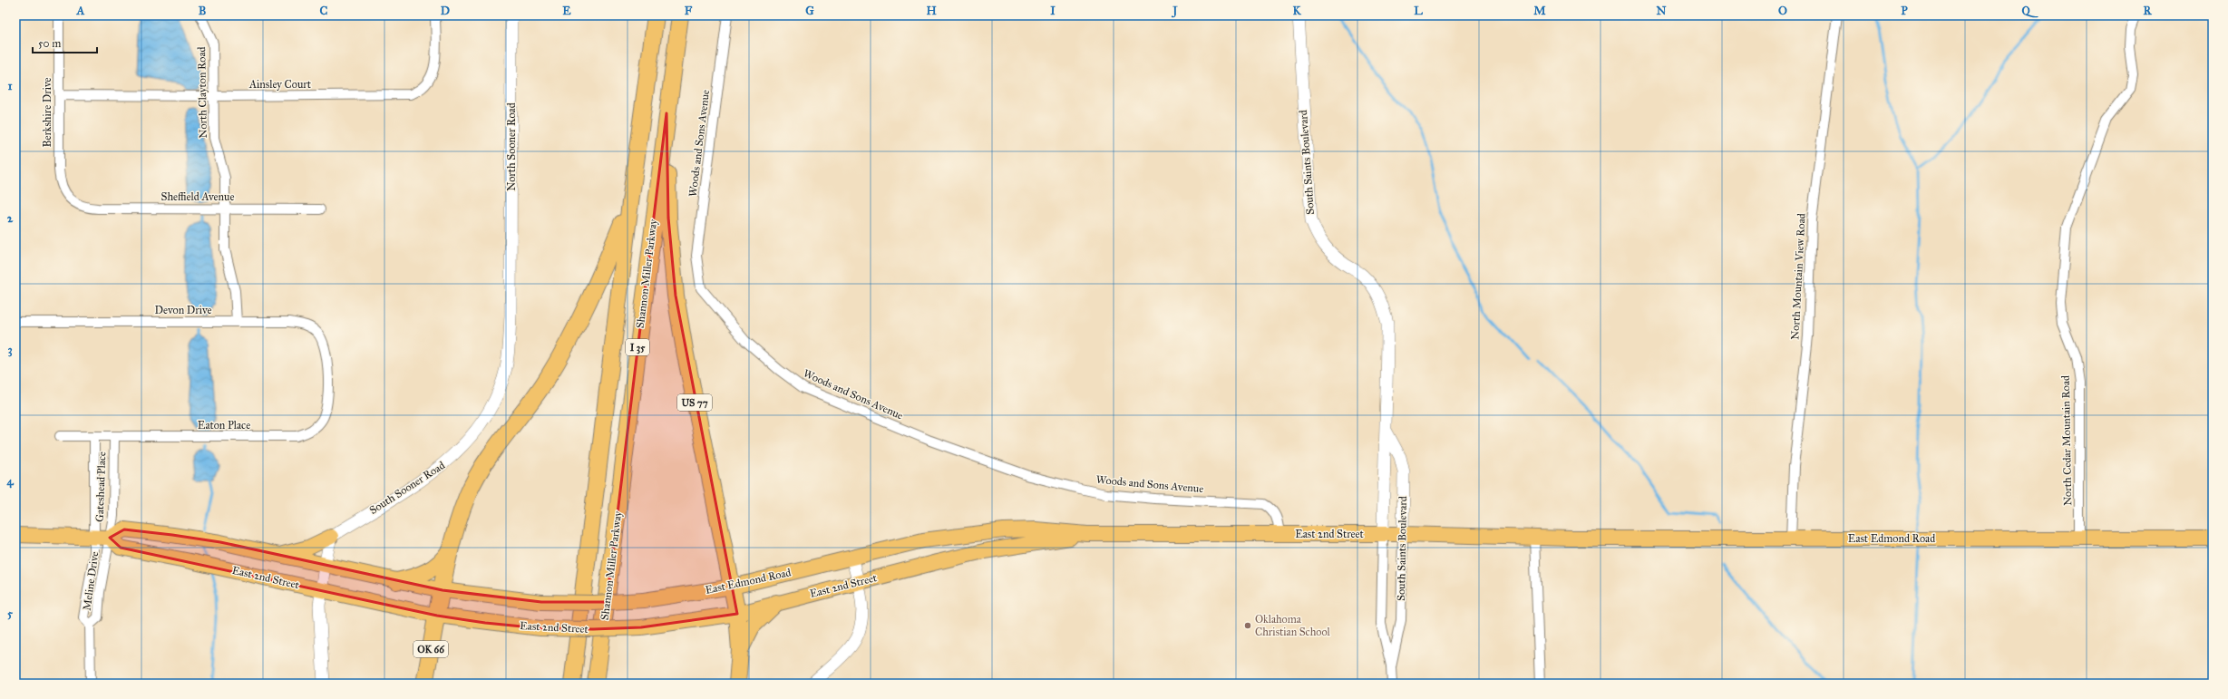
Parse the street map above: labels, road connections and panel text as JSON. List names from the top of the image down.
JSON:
{
  "streets": {
    "highway": [
      "Shannon Miller Parkway",
      "I 35",
      "US 77",
      "OK 66"
    ],
    "main road": ["East 2nd Street", "East Edmond Road"],
    "street": [
      "Ainsley Court",
      "North Clayton Road",
      "Berkshire Drive",
      "Woods and Sons Avenue",
      "North Sooner Road",
      "South Saints Boulevard",
      "Sheffield Avenue",
      "North Mountain View Road",
      "Devon Drive",
      "Eaton Place",
      "North Cedar Mountain Road",
      "Gateshead Place",
      "South Sooner Road",
      "Meline Drive"
    ]
  },
  "crossings": [
    ["Ainsley Court", "North Clayton Road"],
    ["Ainsley Court", "Berkshire Drive"],
    ["North Clayton Road", "Sheffield Avenue"],
    ["North Clayton Road", "Devon Drive"],
    ["Berkshire Drive", "Sheffield Avenue"],
    ["Woods and Sons Avenue", "East 2nd Street"],
    ["North Sooner Road", "South Sooner Road"],
    ["South Saints Boulevard", "East 2nd Street"],
    ["Shannon Miller Parkway", "US 77"],
    ["North Mountain View Road", "East Edmond Road"],
    ["Devon Drive", "Eaton Place"],
    ["US 77", "East 2nd Street"],
    ["US 77", "East Edmond Road"],
    ["Eaton Place", "Gateshead Place"],
    ["North Cedar Mountain Road", "East Edmond Road"],
    ["Gateshead Place", "East 2nd Street"],
    ["Gateshead Place", "Meline Drive"],
    ["East 2nd Street", "East Edmond Road"],
    ["East 2nd Street", "Meline Drive"],
    ["East 2nd Street", "OK 66"],
    ["East Edmond Road", "OK 66"]
  ],
  "places": ["Oklahoma Christian School"],
  "scale_bar": "50 m",
  "grid": {
    "columns": [
      "A",
      "B",
      "C",
      "D",
      "E",
      "F",
      "G",
      "H",
      "I",
      "J",
      "K",
      "L",
      "M",
      "N",
      "O",
      "P",
      "Q",
      "R"
    ],
    "rows": [
      "1",
      "2",
      "3",
      "4",
      "5"
    ]
  }
}
